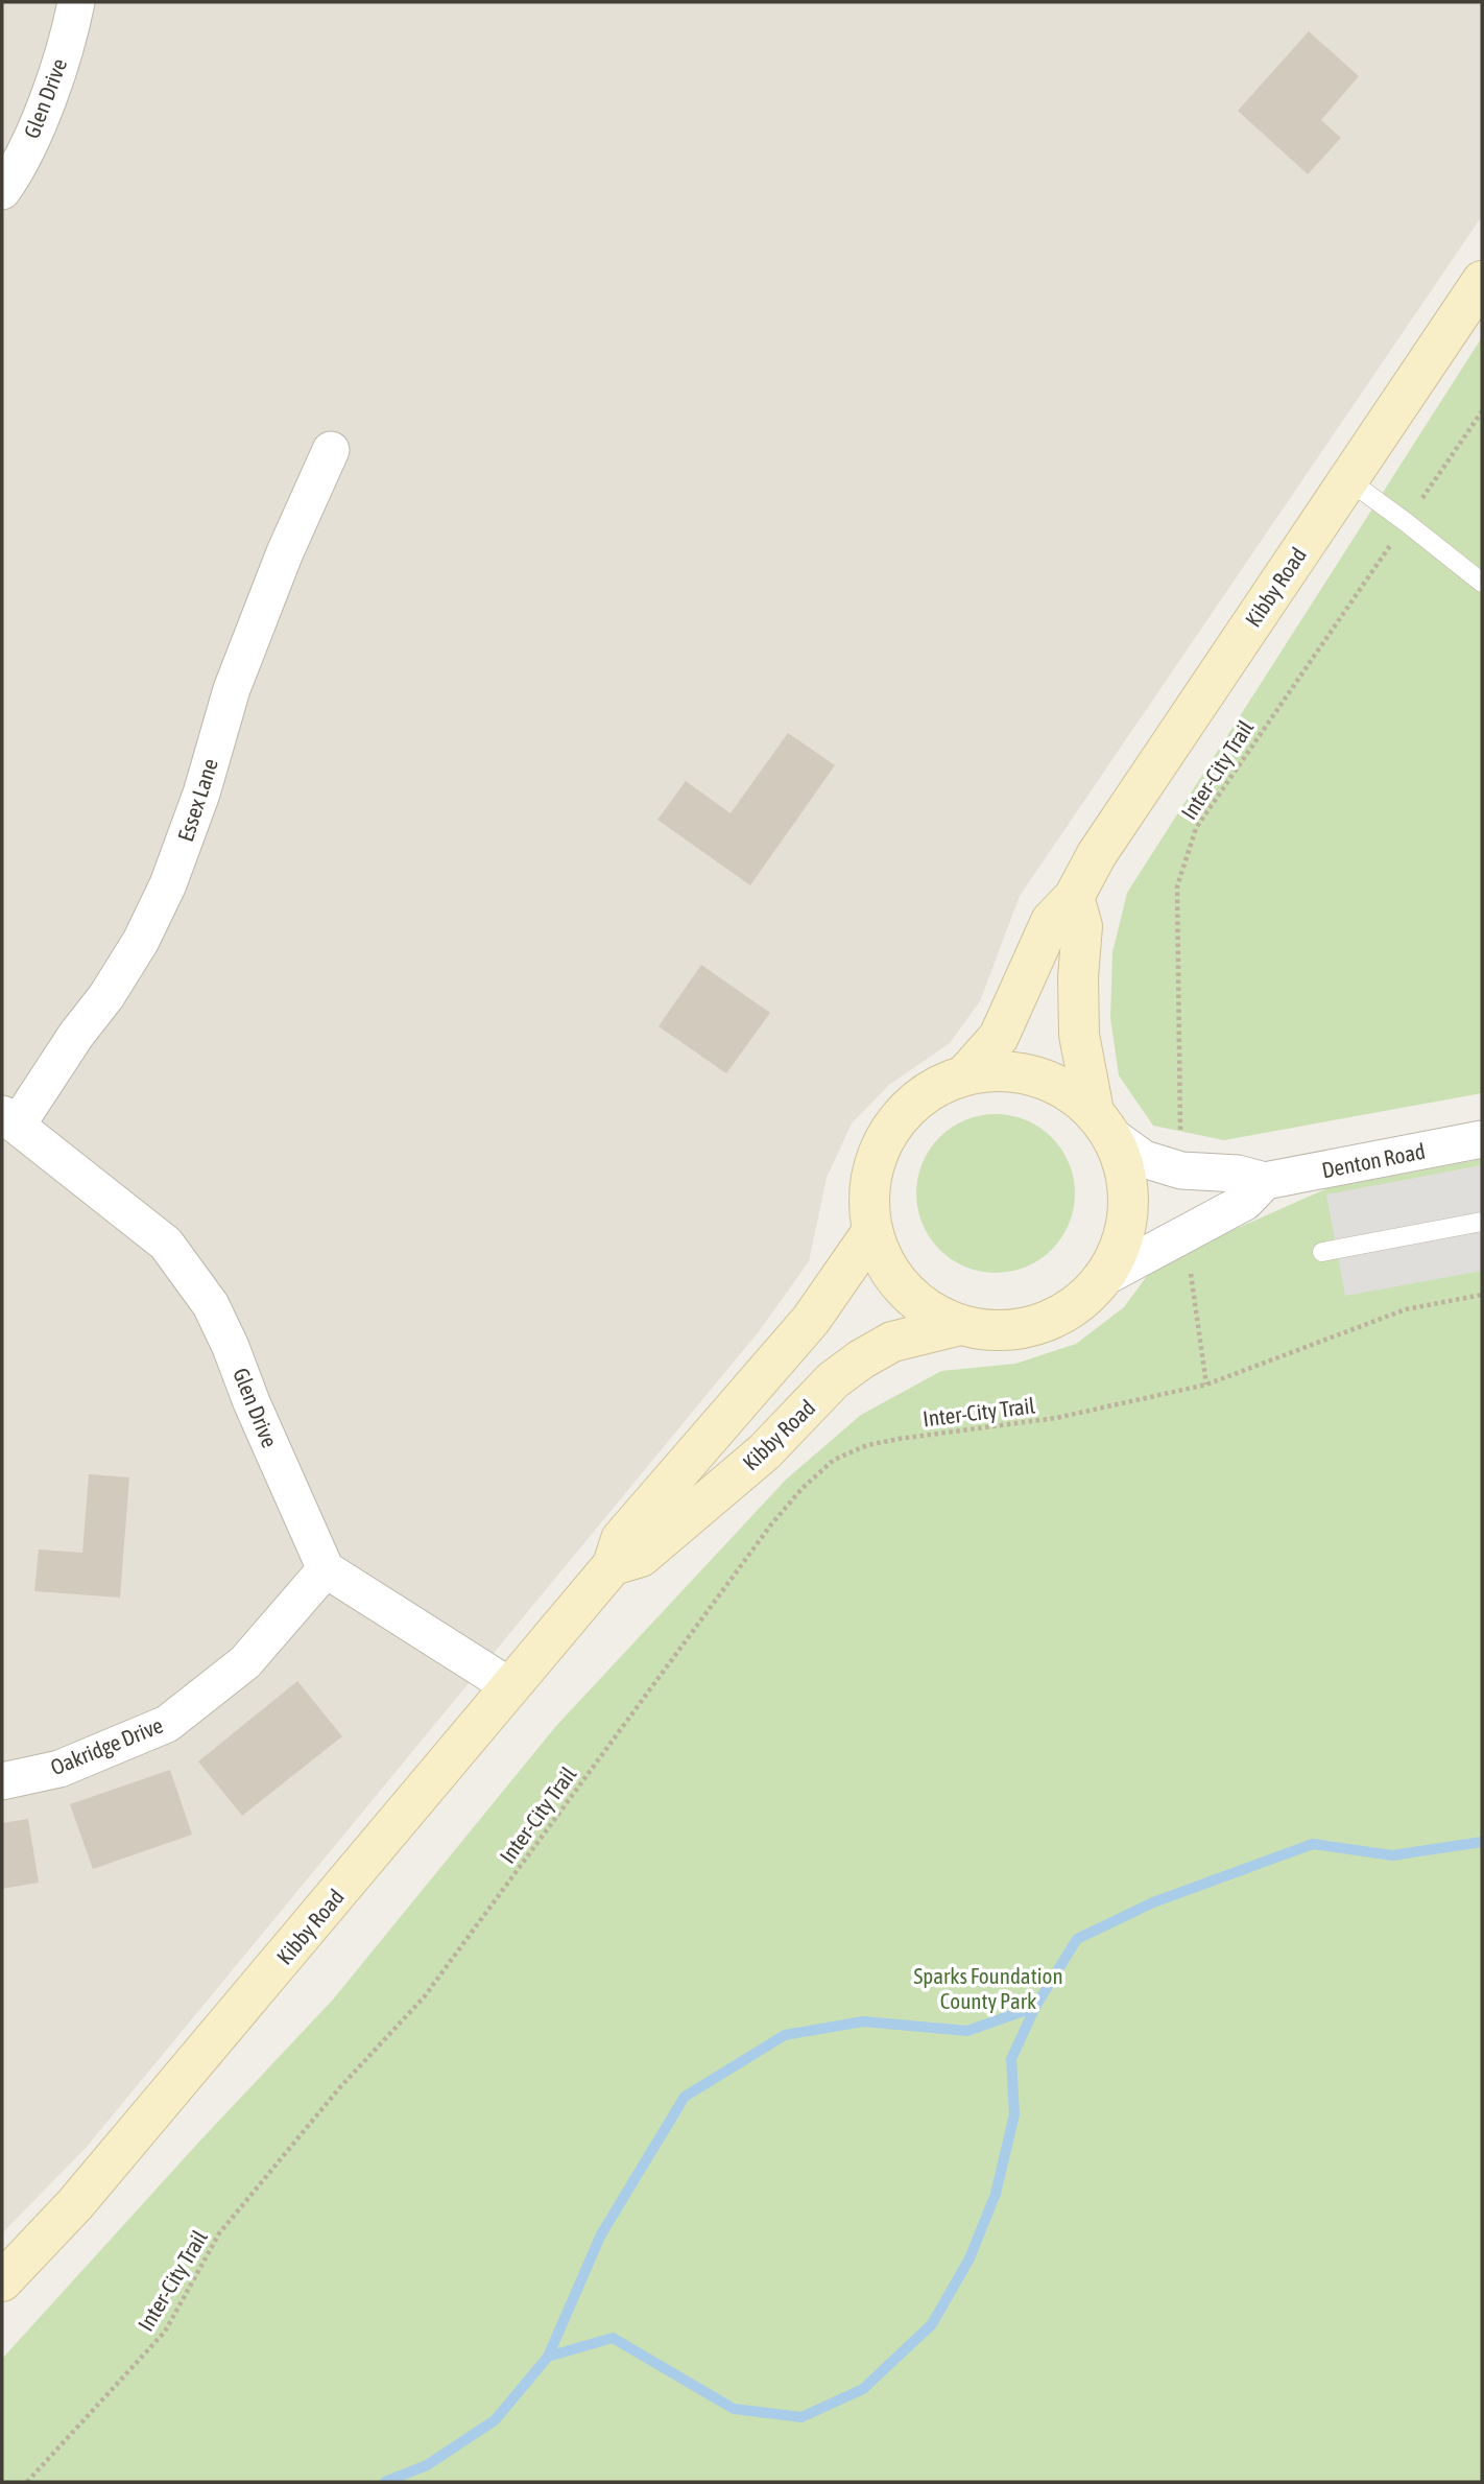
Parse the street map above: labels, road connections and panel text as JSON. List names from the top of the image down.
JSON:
{
  "streets": {
    "main road": ["Kibby Road"],
    "street": [
      "Glen Drive",
      "Essex Lane",
      "Denton Road",
      "Oakridge Drive"
    ],
    "path": ["Inter-City Trail"]
  },
  "crossings": [
    ["Glen Drive", "Essex Lane"],
    ["Glen Drive", "Oakridge Drive"],
    ["Kibby Road", "Denton Road"],
    ["Inter-City Trail", "Denton Road"]
  ],
  "parks": ["Sparks Foundation County Park"]
}
